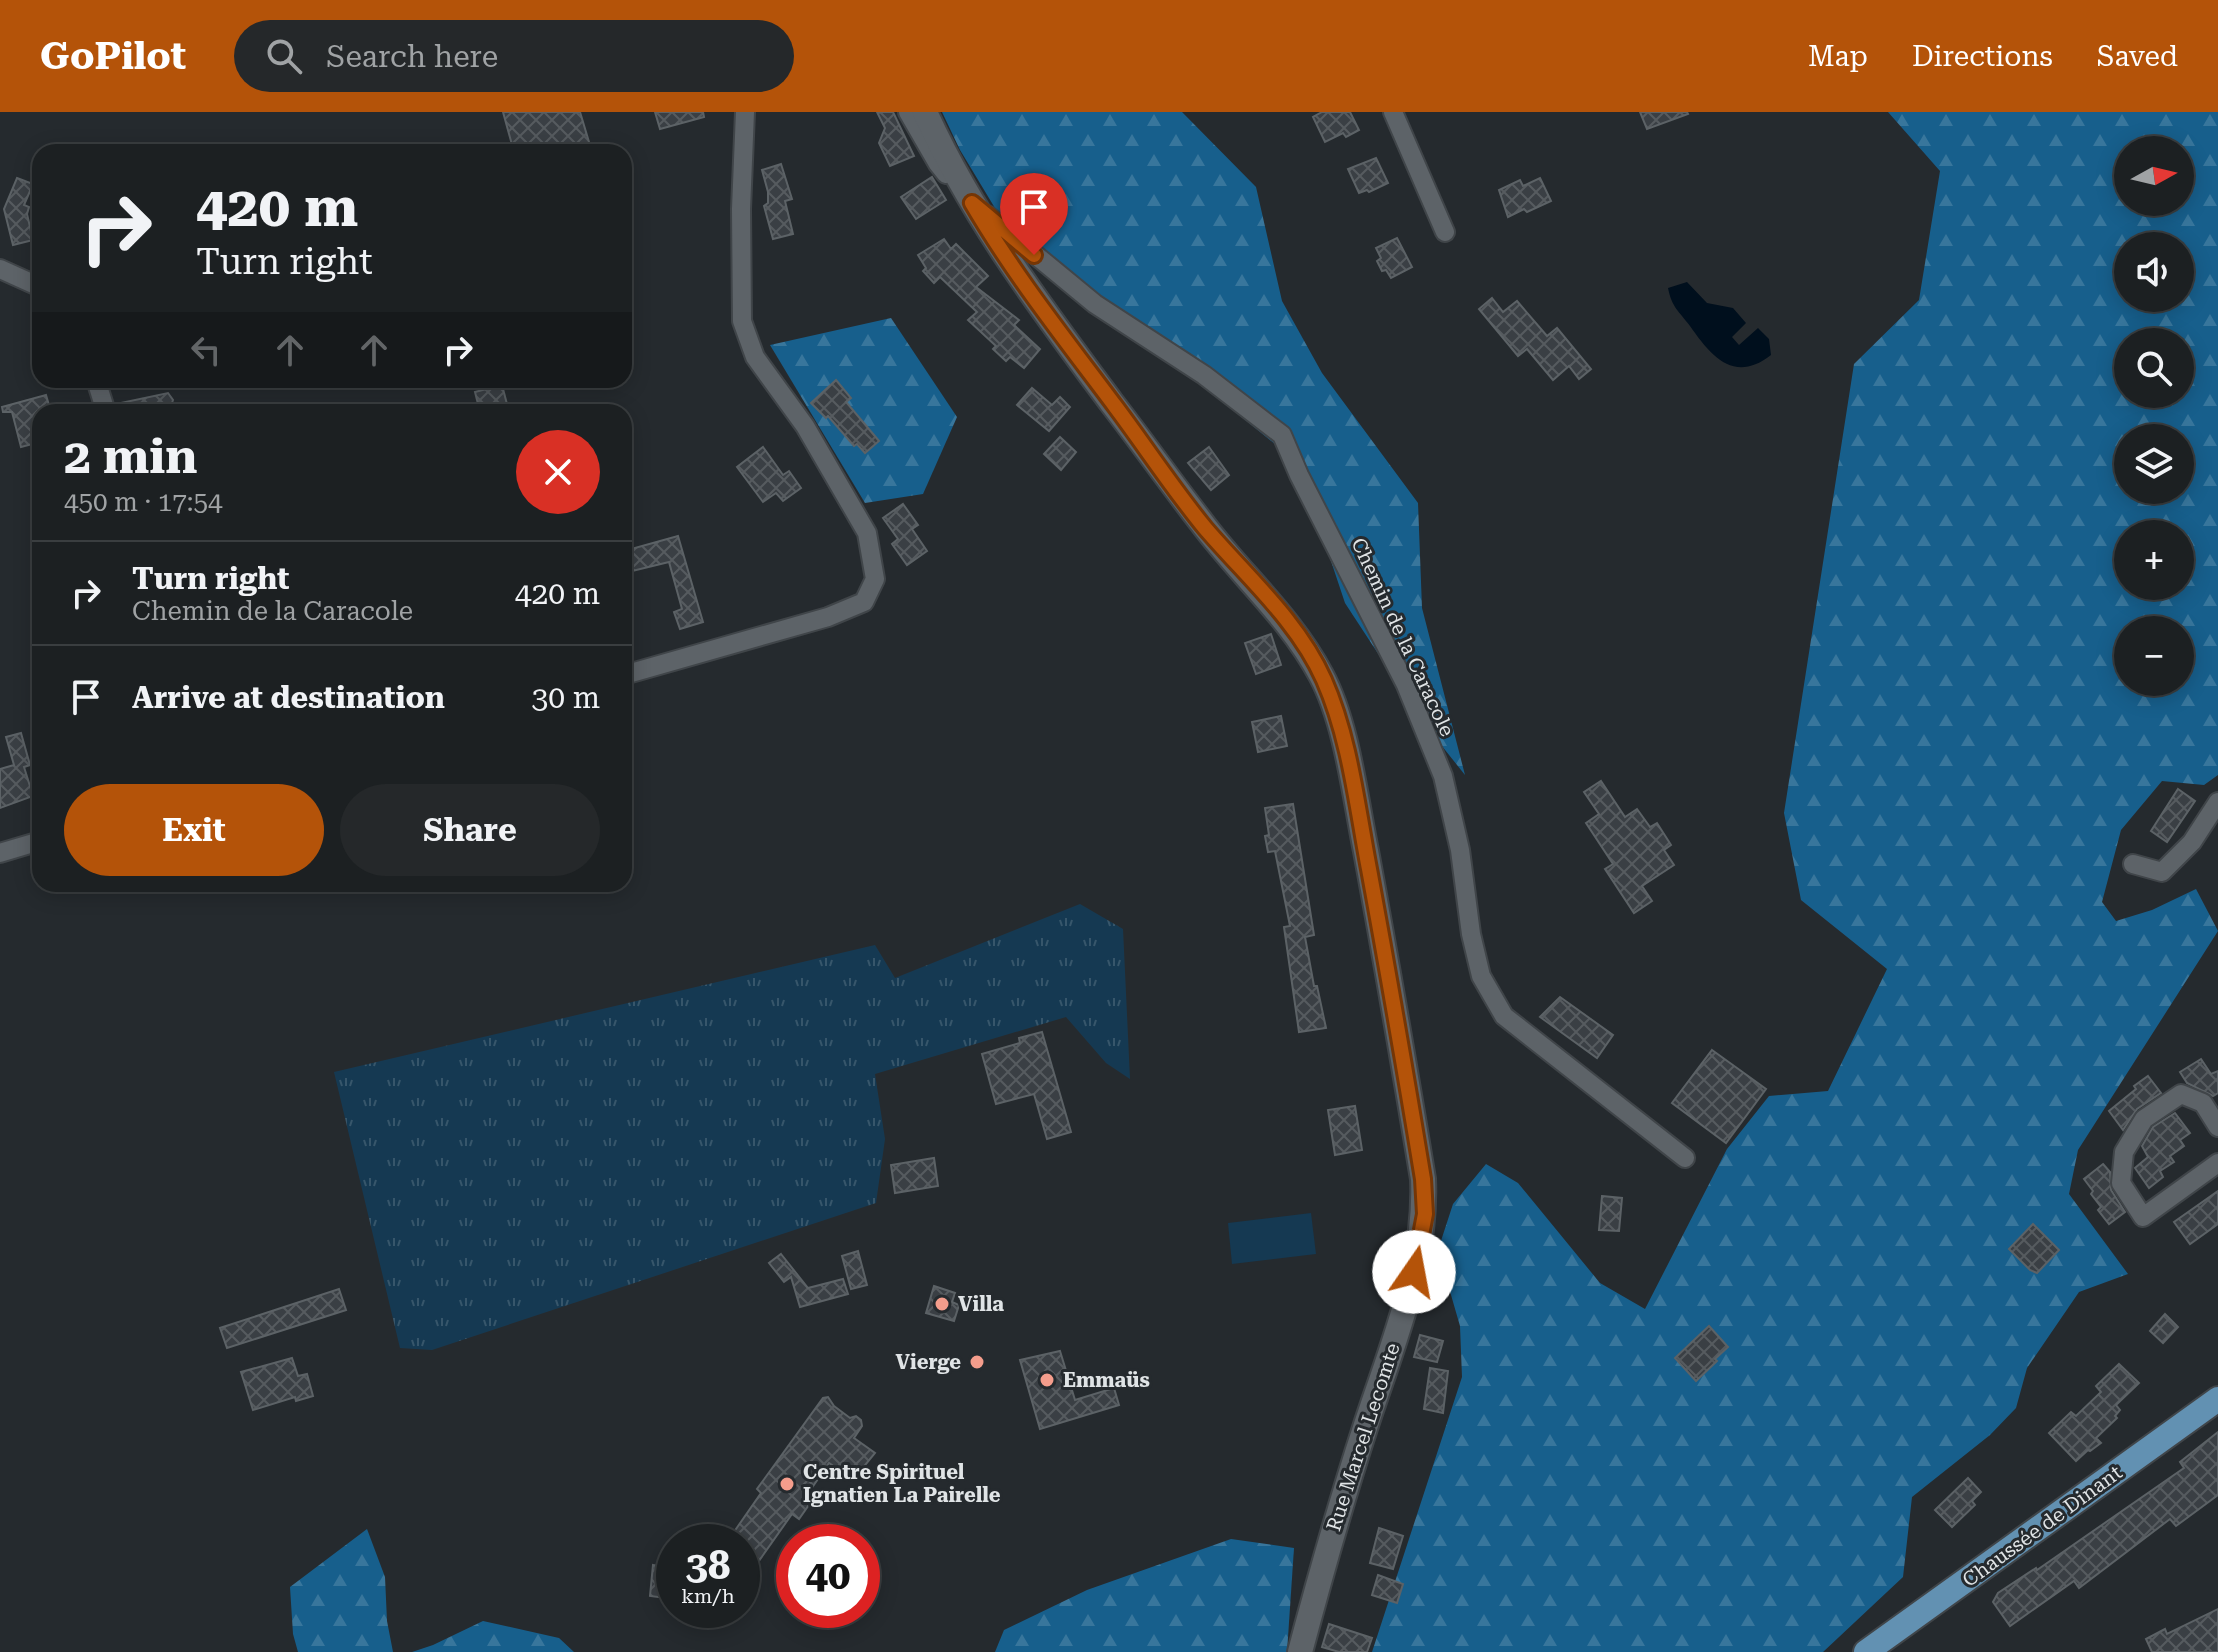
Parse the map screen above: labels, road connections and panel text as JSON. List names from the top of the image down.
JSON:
{
  "streets": {
    "main road": ["Chaussée de Dinant"],
    "street": ["Chemin de la Caracole", "Rue Marcel Lecomte"]
  },
  "crossings": [
    ["Chemin de la Caracole", "Rue Marcel Lecomte"]
  ],
  "places": [
    "Villa",
    "Vierge",
    "Emmaüs",
    "Centre Spirituel Ignatien La Pairelle"
  ],
  "north": "right",
  "page": {
    "header": "GoPilot",
    "search": "Search here",
    "nav": ["Map", "Directions", "Saved"],
    "map_buttons": ["+", "−"],
    "turn": ["420 m", "Turn right"],
    "heading": ["2 min", "450 m · 17:54"],
    "list": [
      {
        "name": "Turn right",
        "note": "Chemin de la Caracole",
        "value": "420 m"
      },
      {
        "name": "Arrive at destination",
        "value": "30 m"
      }
    ],
    "buttons": ["Exit", "Share"],
    "speed": "38 km/h",
    "limit": "40"
  }
}
